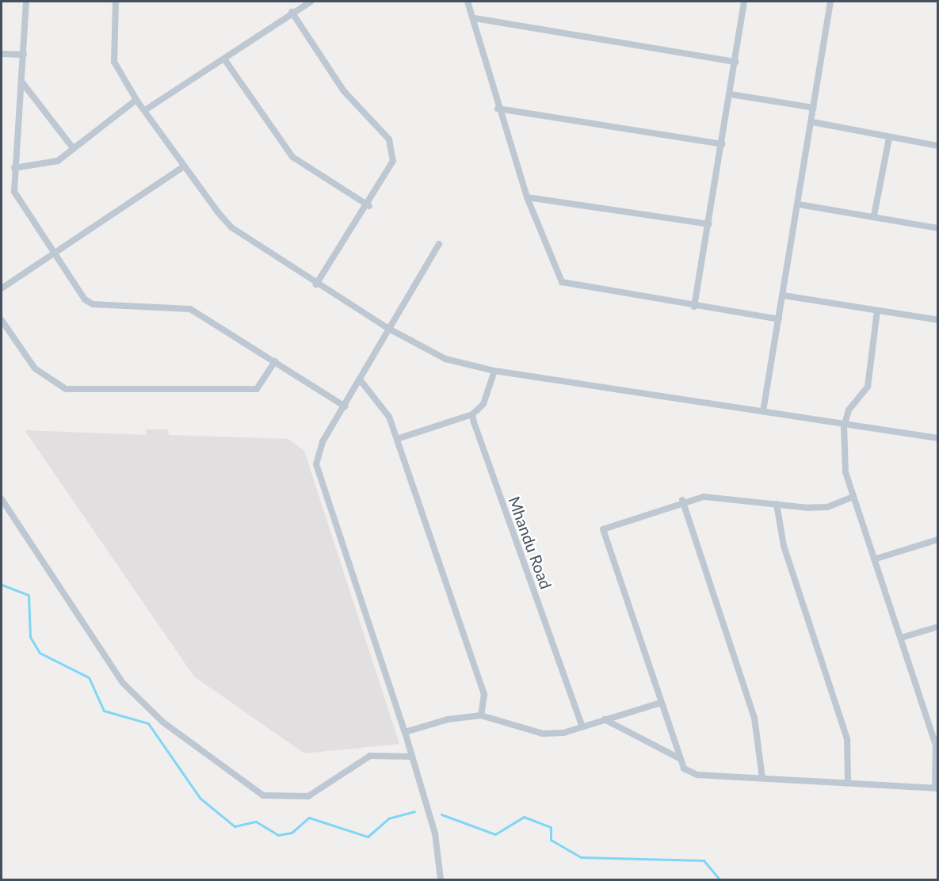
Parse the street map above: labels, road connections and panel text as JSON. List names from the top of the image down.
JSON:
{
  "streets": {
    "street": ["Mhandu Road"]
  }
}
